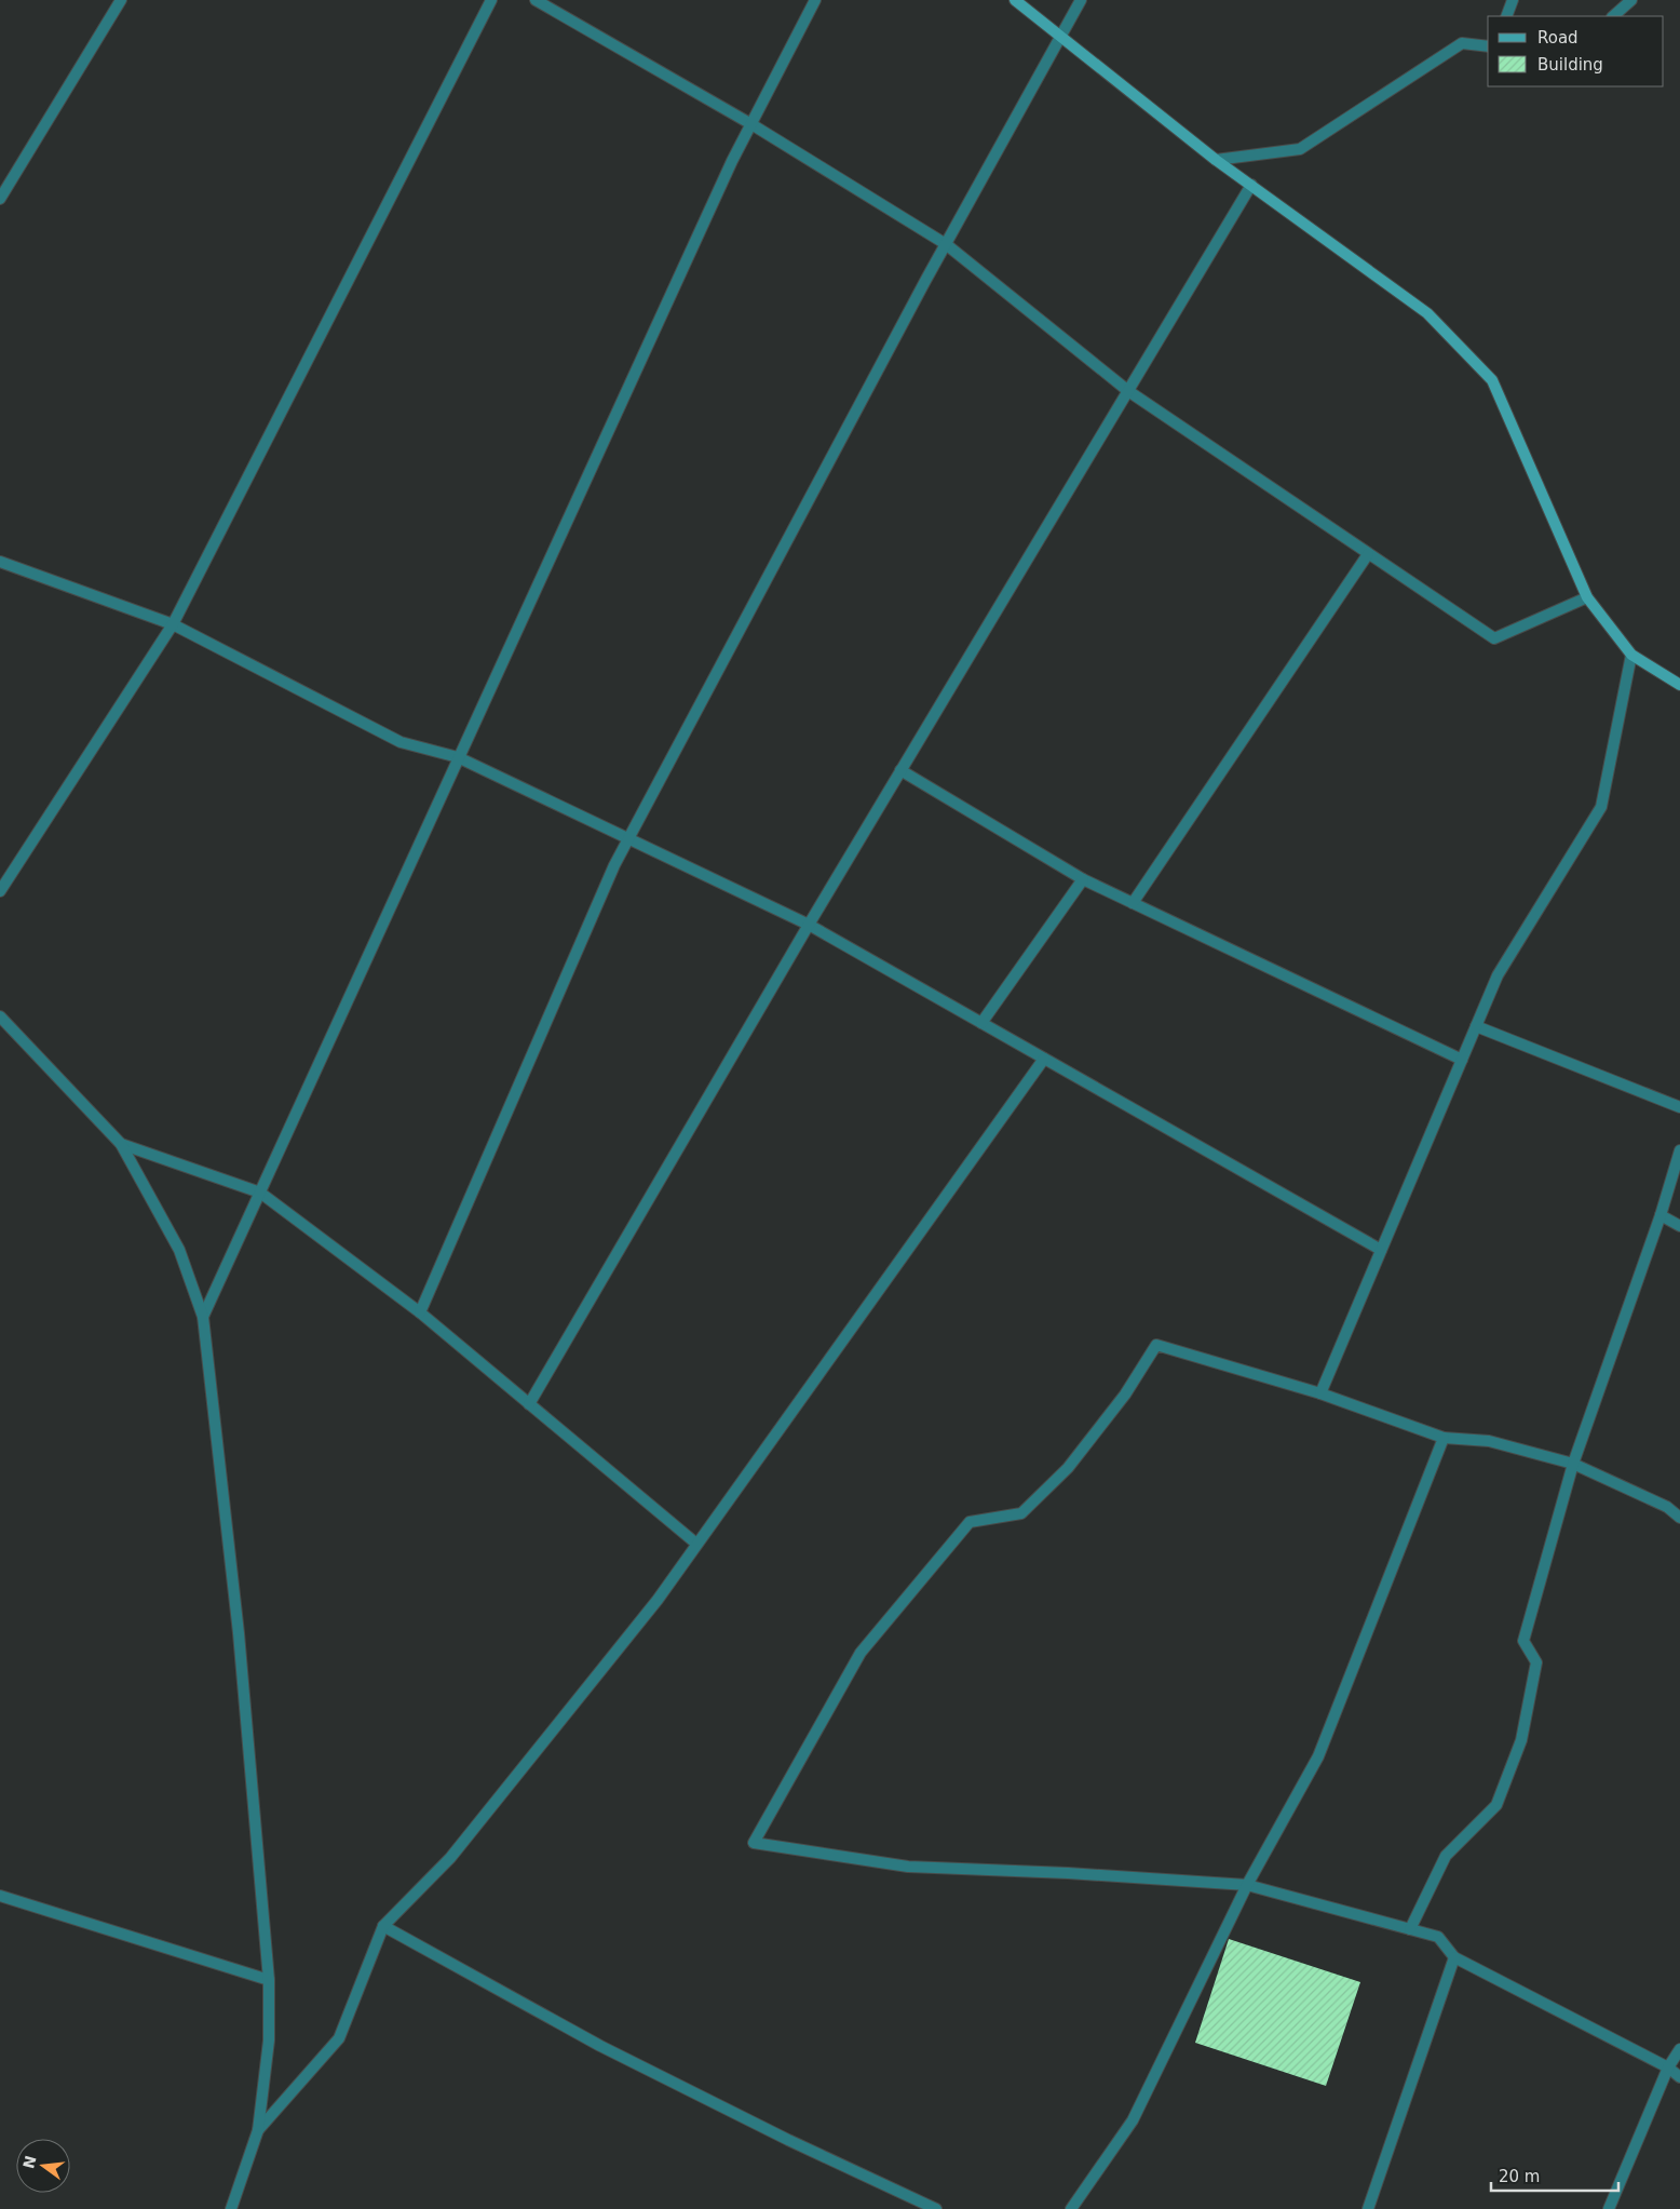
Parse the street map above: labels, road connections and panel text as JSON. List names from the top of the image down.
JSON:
{
  "legend": ["Road", "Building"],
  "scale_bar": "20 m",
  "north": "left"
}
